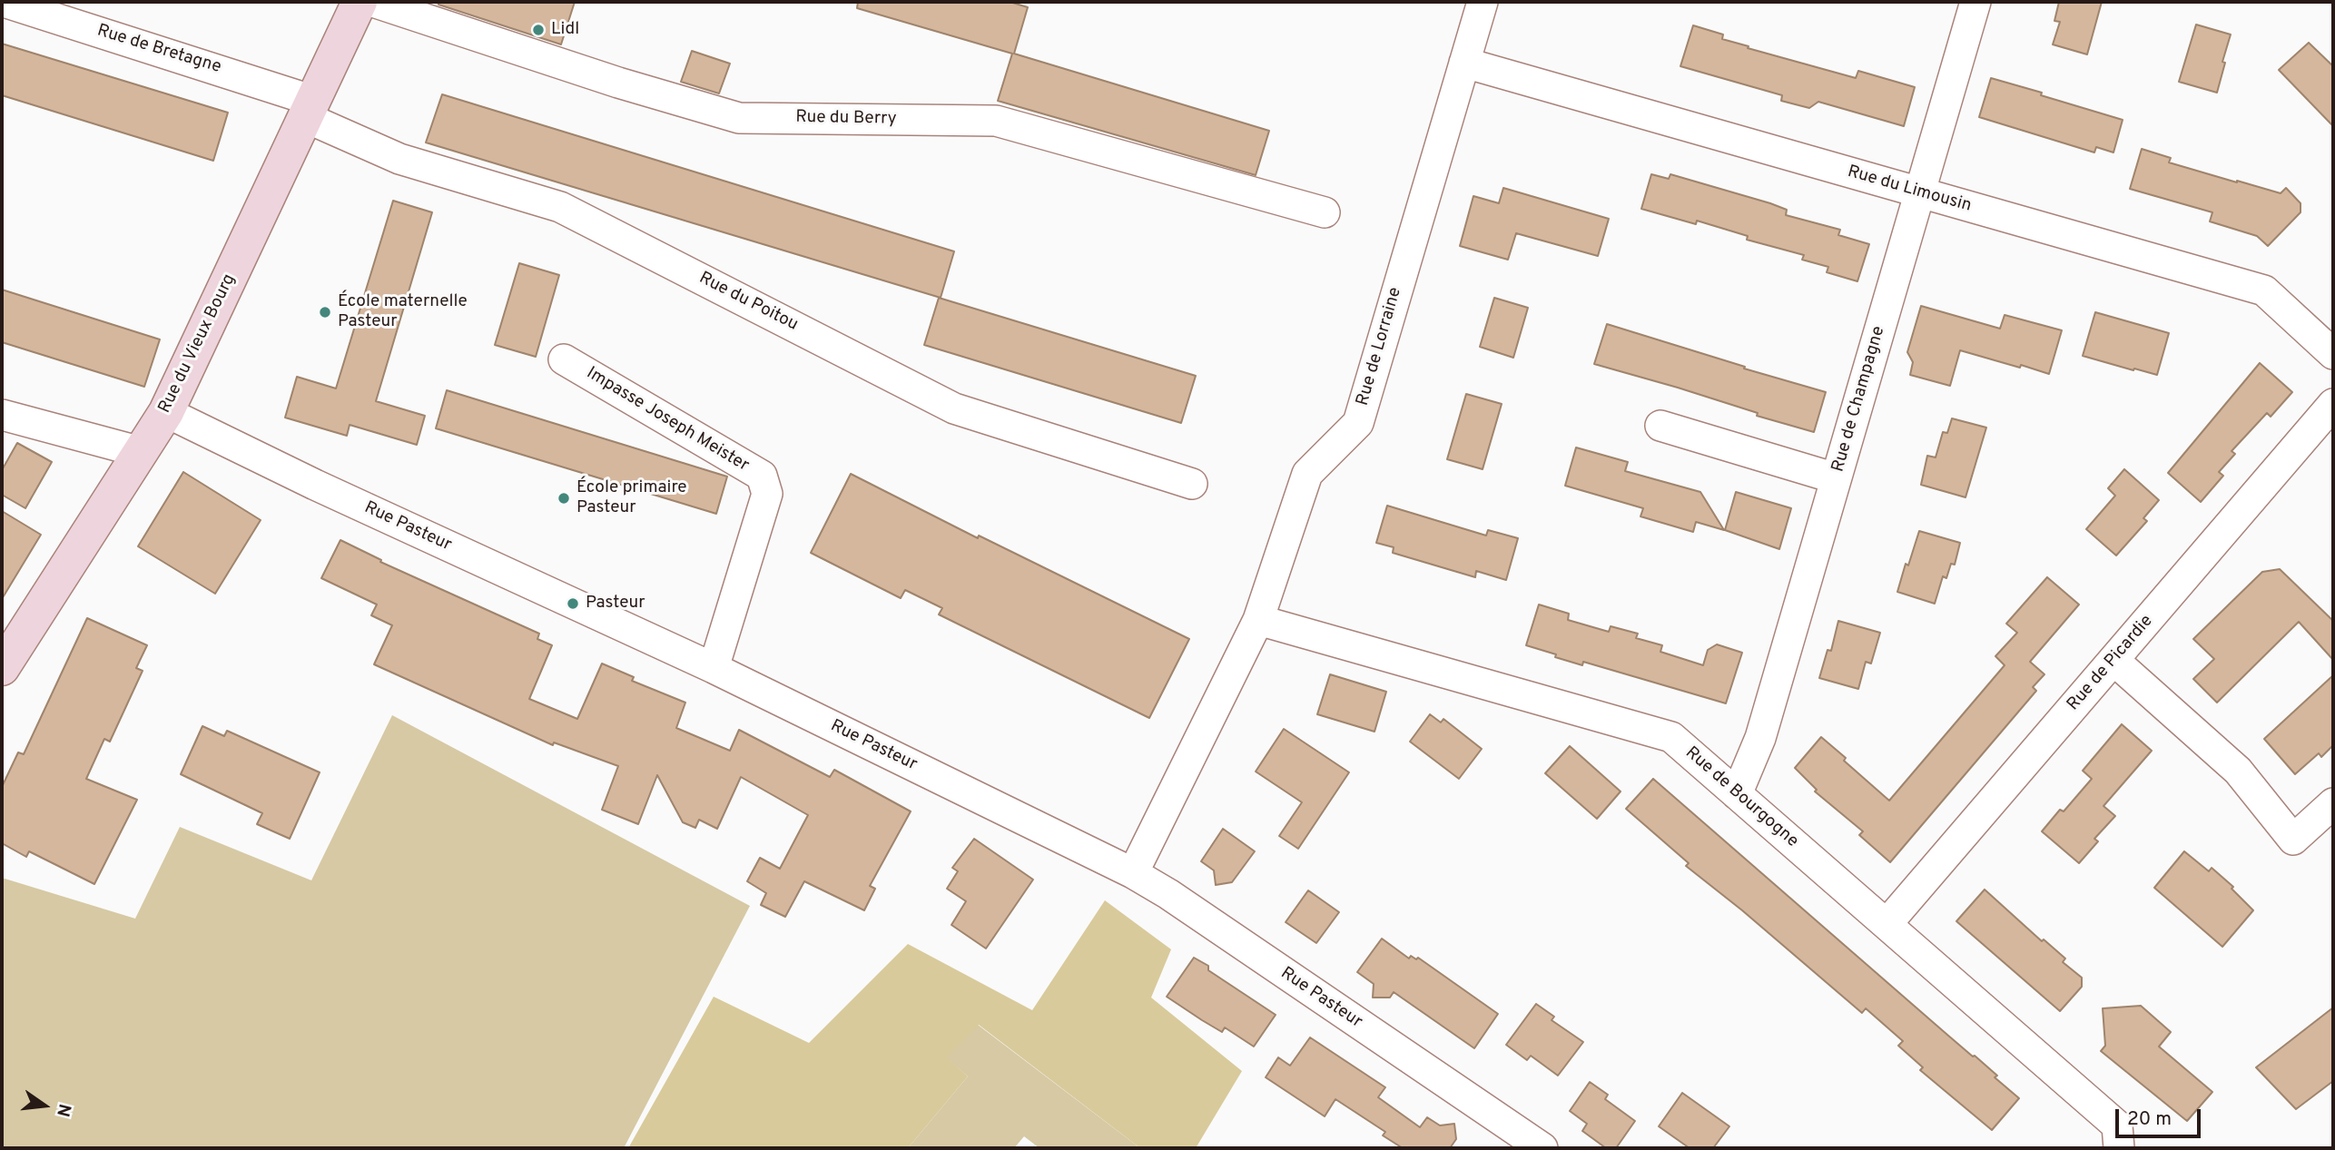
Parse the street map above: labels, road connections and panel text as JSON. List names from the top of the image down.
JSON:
{
  "streets": {
    "street": [
      "Rue de Bretagne",
      "Rue du Berry",
      "Rue du Limousin",
      "Rue du Poitou",
      "Rue du Vieux Bourg",
      "Rue de Lorraine",
      "Rue de Champagne",
      "Impasse Joseph Meister",
      "Rue Pasteur",
      "Rue de Picardie",
      "Rue de Bourgogne"
    ]
  },
  "crossings": [
    ["Rue de Bretagne", "Rue du Poitou"],
    ["Rue de Bretagne", "Rue du Vieux Bourg"],
    ["Rue du Limousin", "Rue de Lorraine"],
    ["Rue du Limousin", "Rue de Champagne"],
    ["Rue du Poitou", "Rue du Vieux Bourg"],
    ["Rue du Vieux Bourg", "Rue Pasteur"],
    ["Rue de Lorraine", "Rue Pasteur"],
    ["Rue de Lorraine", "Rue de Bourgogne"],
    ["Rue de Champagne", "Rue de Bourgogne"],
    ["Impasse Joseph Meister", "Rue Pasteur"],
    ["Rue de Picardie", "Rue de Bourgogne"]
  ],
  "places": [
    "Lidl",
    "École maternelle Pasteur",
    "École primaire Pasteur",
    "Pasteur"
  ],
  "scale_bar": "20 m",
  "north": "right"
}
